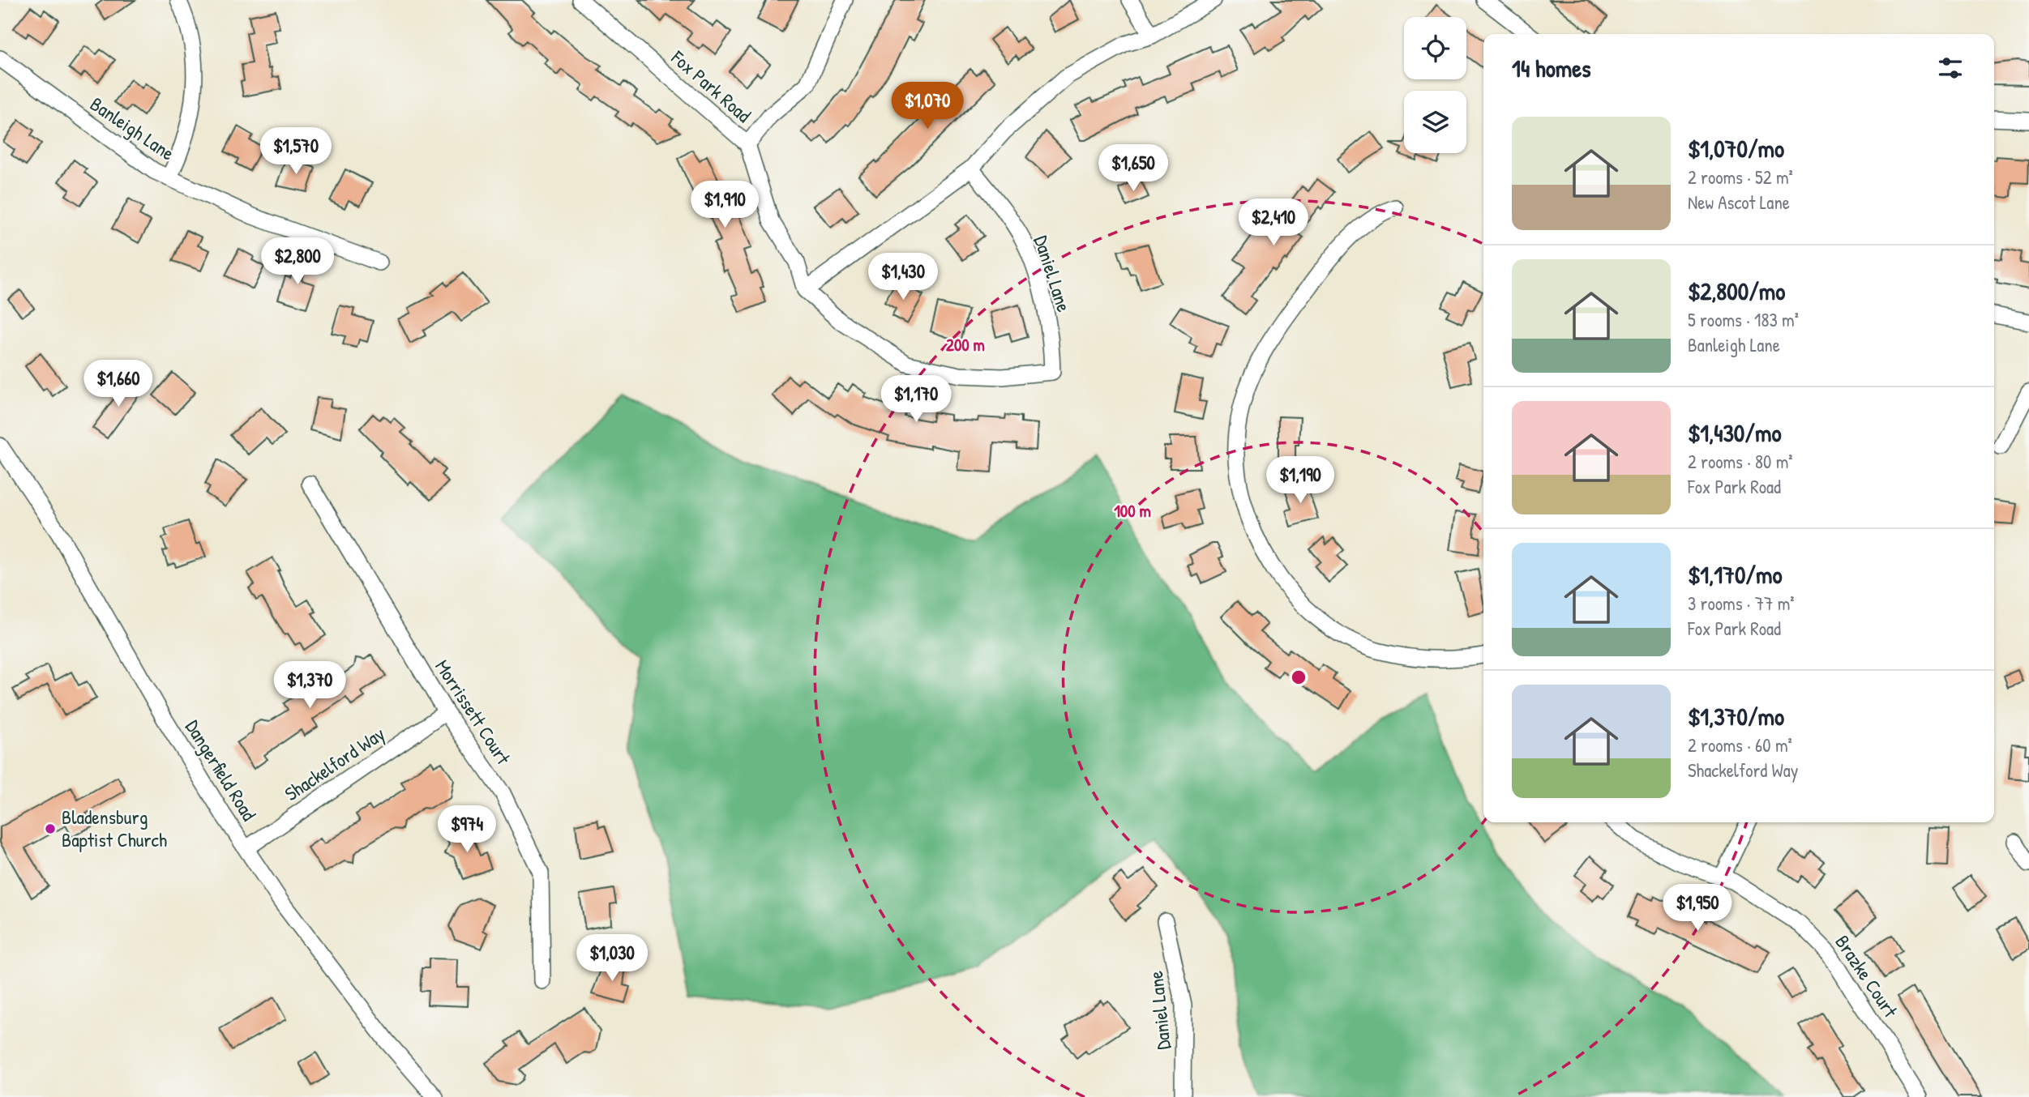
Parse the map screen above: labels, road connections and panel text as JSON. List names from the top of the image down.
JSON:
{
  "streets": {
    "street": [
      "Fox Park Road",
      "Banleigh Lane",
      "Daniel Lane",
      "Morrissett Court",
      "Shackelford Way",
      "Dangerfield Road",
      "Brazke Court"
    ]
  },
  "crossings": [
    ["Fox Park Road", "Daniel Lane"],
    ["Morrissett Court", "Shackelford Way"],
    ["Shackelford Way", "Dangerfield Road"]
  ],
  "places": ["Bladensburg Baptist Church"],
  "page": {
    "heading": "14 homes",
    "price": [
      "$1,070",
      "$1,570",
      "$1,650",
      "$1,910",
      "$2,410",
      "$2,800",
      "$1,430",
      "$1,660",
      "$1,170",
      "$1,190",
      "$1,370",
      "$974",
      "$1,950",
      "$1,030"
    ],
    "list": [
      {
        "name": "$1,070/mo",
        "note": "2 rooms · 52 m² · New Ascot Lane"
      },
      {
        "name": "$2,800/mo",
        "note": "5 rooms · 183 m² · Banleigh Lane"
      },
      {
        "name": "$1,430/mo",
        "note": "2 rooms · 80 m² · Fox Park Road"
      },
      {
        "name": "$1,170/mo",
        "note": "3 rooms · 77 m² · Fox Park Road"
      },
      {
        "name": "$1,370/mo",
        "note": "2 rooms · 60 m² · Shackelford Way"
      }
    ]
  },
  "rings": ["200 m", "100 m"]
}
